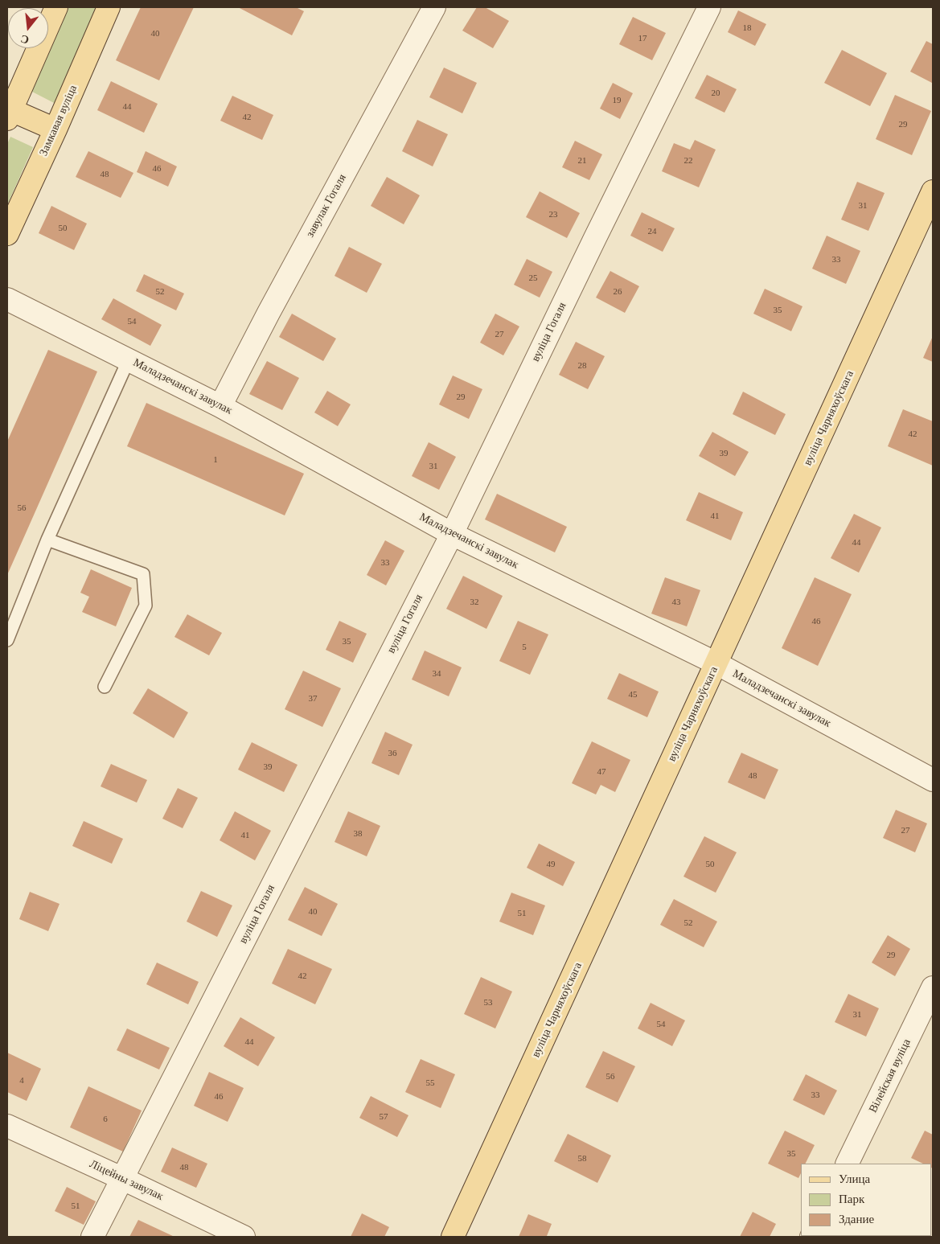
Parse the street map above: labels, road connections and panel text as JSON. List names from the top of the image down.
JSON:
{
  "streets": {
    "main road": ["Замкавая вуліца", "вуліца Чарняхоўскага"],
    "street": [
      "завулак Гогаля",
      "вуліца Гогаля",
      "Маладзечанскі завулак",
      "Вілейская вуліца",
      "Ліцейны завулак"
    ]
  },
  "crossings": [
    ["завулак Гогаля", "Маладзечанскі завулак"],
    ["вуліца Гогаля", "Маладзечанскі завулак"],
    ["вуліца Гогаля", "Ліцейны завулак"],
    ["Маладзечанскі завулак", "вуліца Чарняхоўскага"]
  ],
  "house_numbers": [
    "18",
    "40",
    "17",
    "20",
    "19",
    "44",
    "42",
    "29",
    "21",
    "22",
    "46",
    "48",
    "31",
    "23",
    "50",
    "24",
    "33",
    "25",
    "52",
    "26",
    "35",
    "54",
    "27",
    "28",
    "29",
    "42",
    "39",
    "1",
    "31",
    "56",
    "41",
    "44",
    "33",
    "32",
    "43",
    "46",
    "35",
    "5",
    "34",
    "45",
    "37",
    "36",
    "39",
    "47",
    "48",
    "27",
    "38",
    "41",
    "49",
    "50",
    "40",
    "51",
    "52",
    "29",
    "42",
    "53",
    "31",
    "54",
    "44",
    "56",
    "4",
    "55",
    "33",
    "46",
    "57",
    "6",
    "35",
    "58",
    "48",
    "51"
  ],
  "legend": ["Улица", "Парк", "Здание"],
  "north": "bottom"
}
